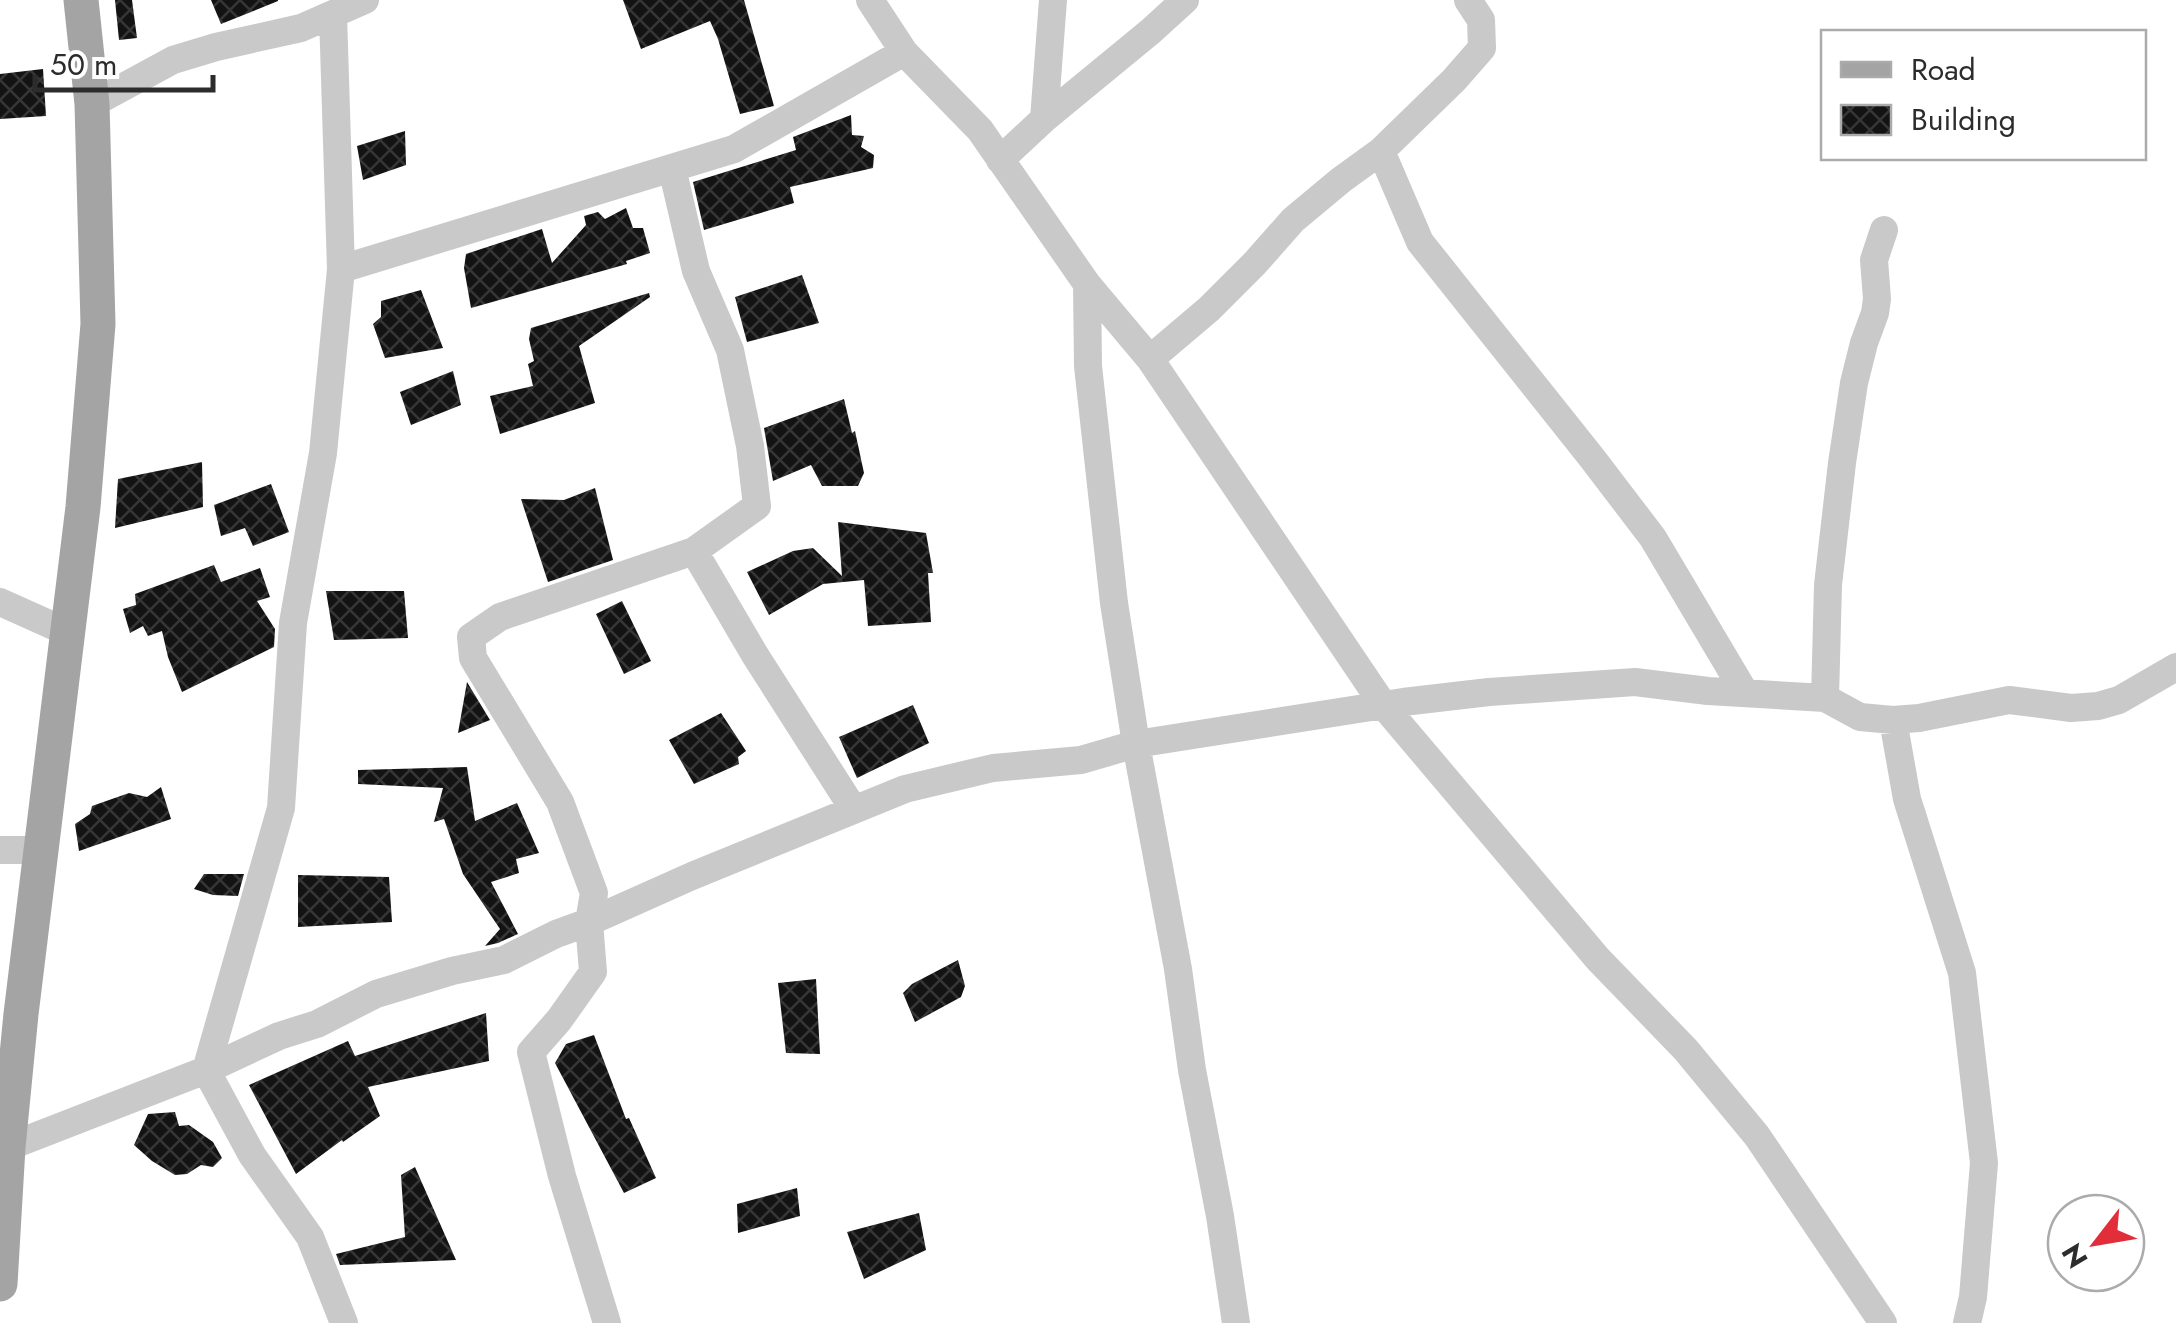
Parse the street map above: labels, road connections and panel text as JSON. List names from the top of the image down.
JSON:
{
  "legend": ["Road", "Building"],
  "scale_bar": "50 m",
  "north": "bottom left"
}
